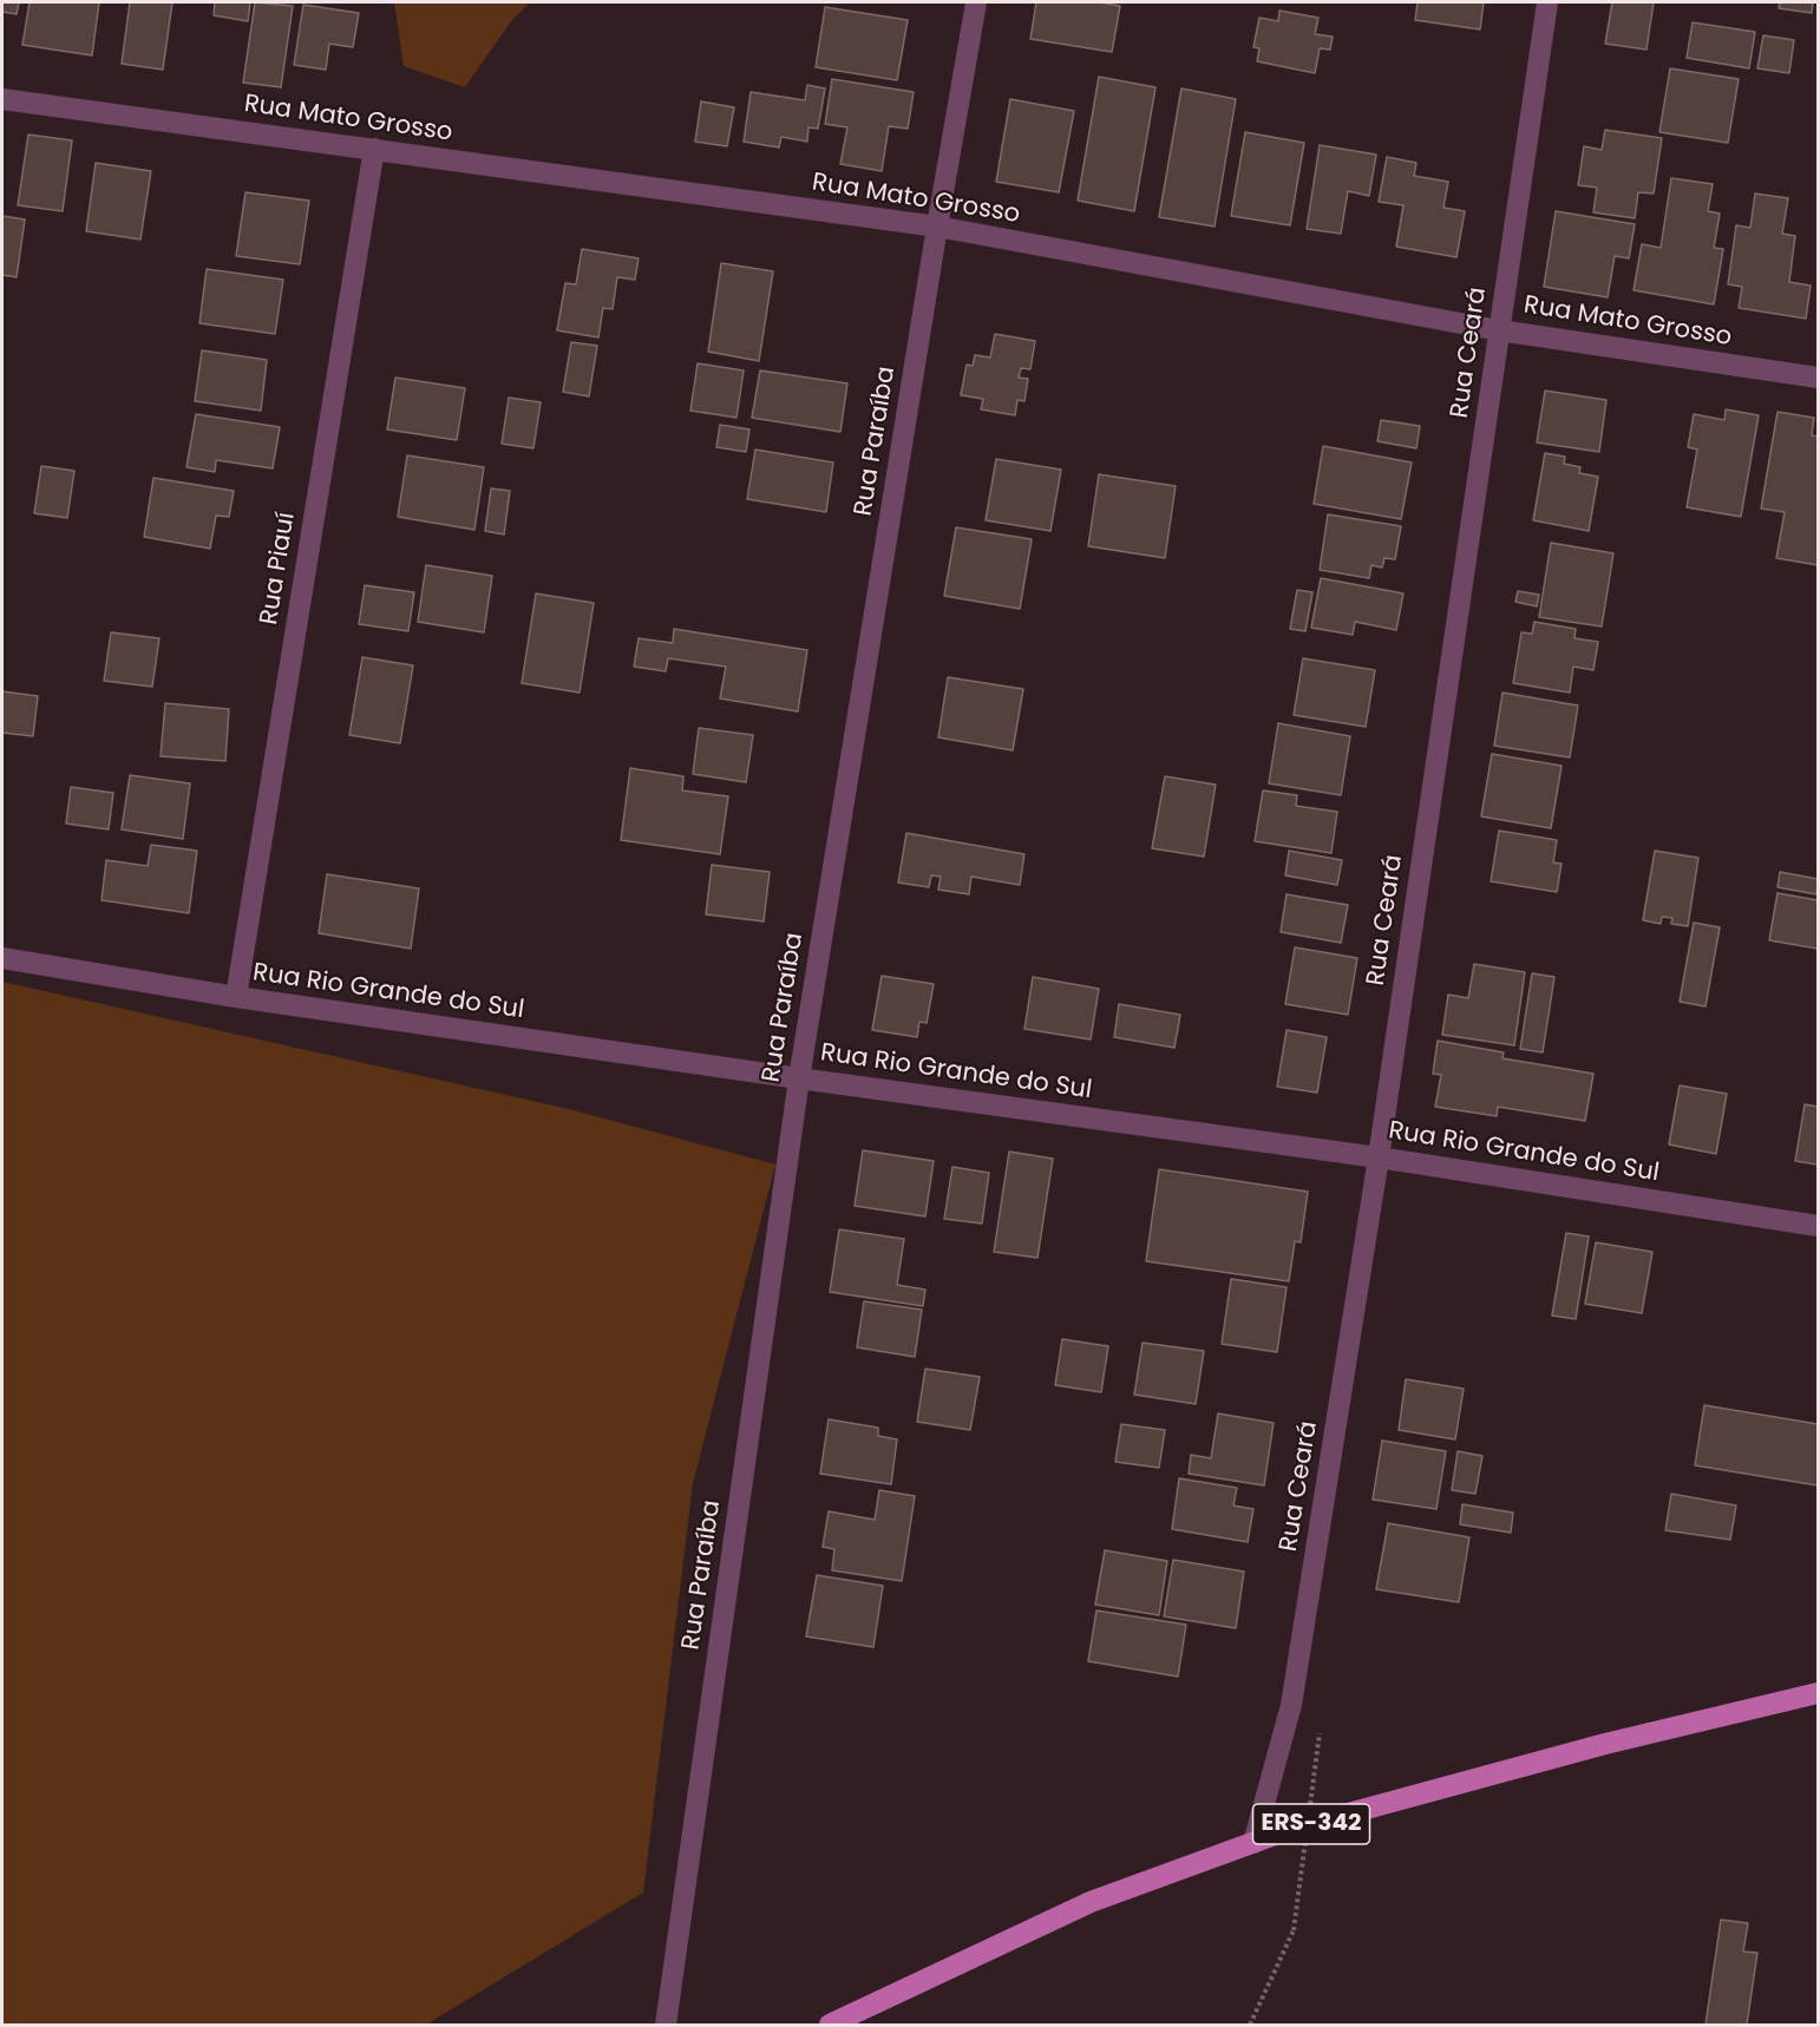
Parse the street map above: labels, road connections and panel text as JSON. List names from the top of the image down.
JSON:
{
  "streets": {
    "main road": ["ERS-342"],
    "street": [
      "Rua Mato Grosso",
      "Rua Ceará",
      "Rua Paraíba",
      "Rua Piauí",
      "Rua Rio Grande do Sul"
    ]
  },
  "crossings": [
    ["Rua Mato Grosso", "Rua Ceará"],
    ["Rua Mato Grosso", "Rua Paraíba"],
    ["Rua Mato Grosso", "Rua Piauí"],
    ["Rua Ceará", "Rua Rio Grande do Sul"],
    ["Rua Ceará", "ERS-342"],
    ["Rua Paraíba", "Rua Rio Grande do Sul"],
    ["Rua Piauí", "Rua Rio Grande do Sul"]
  ]
}
